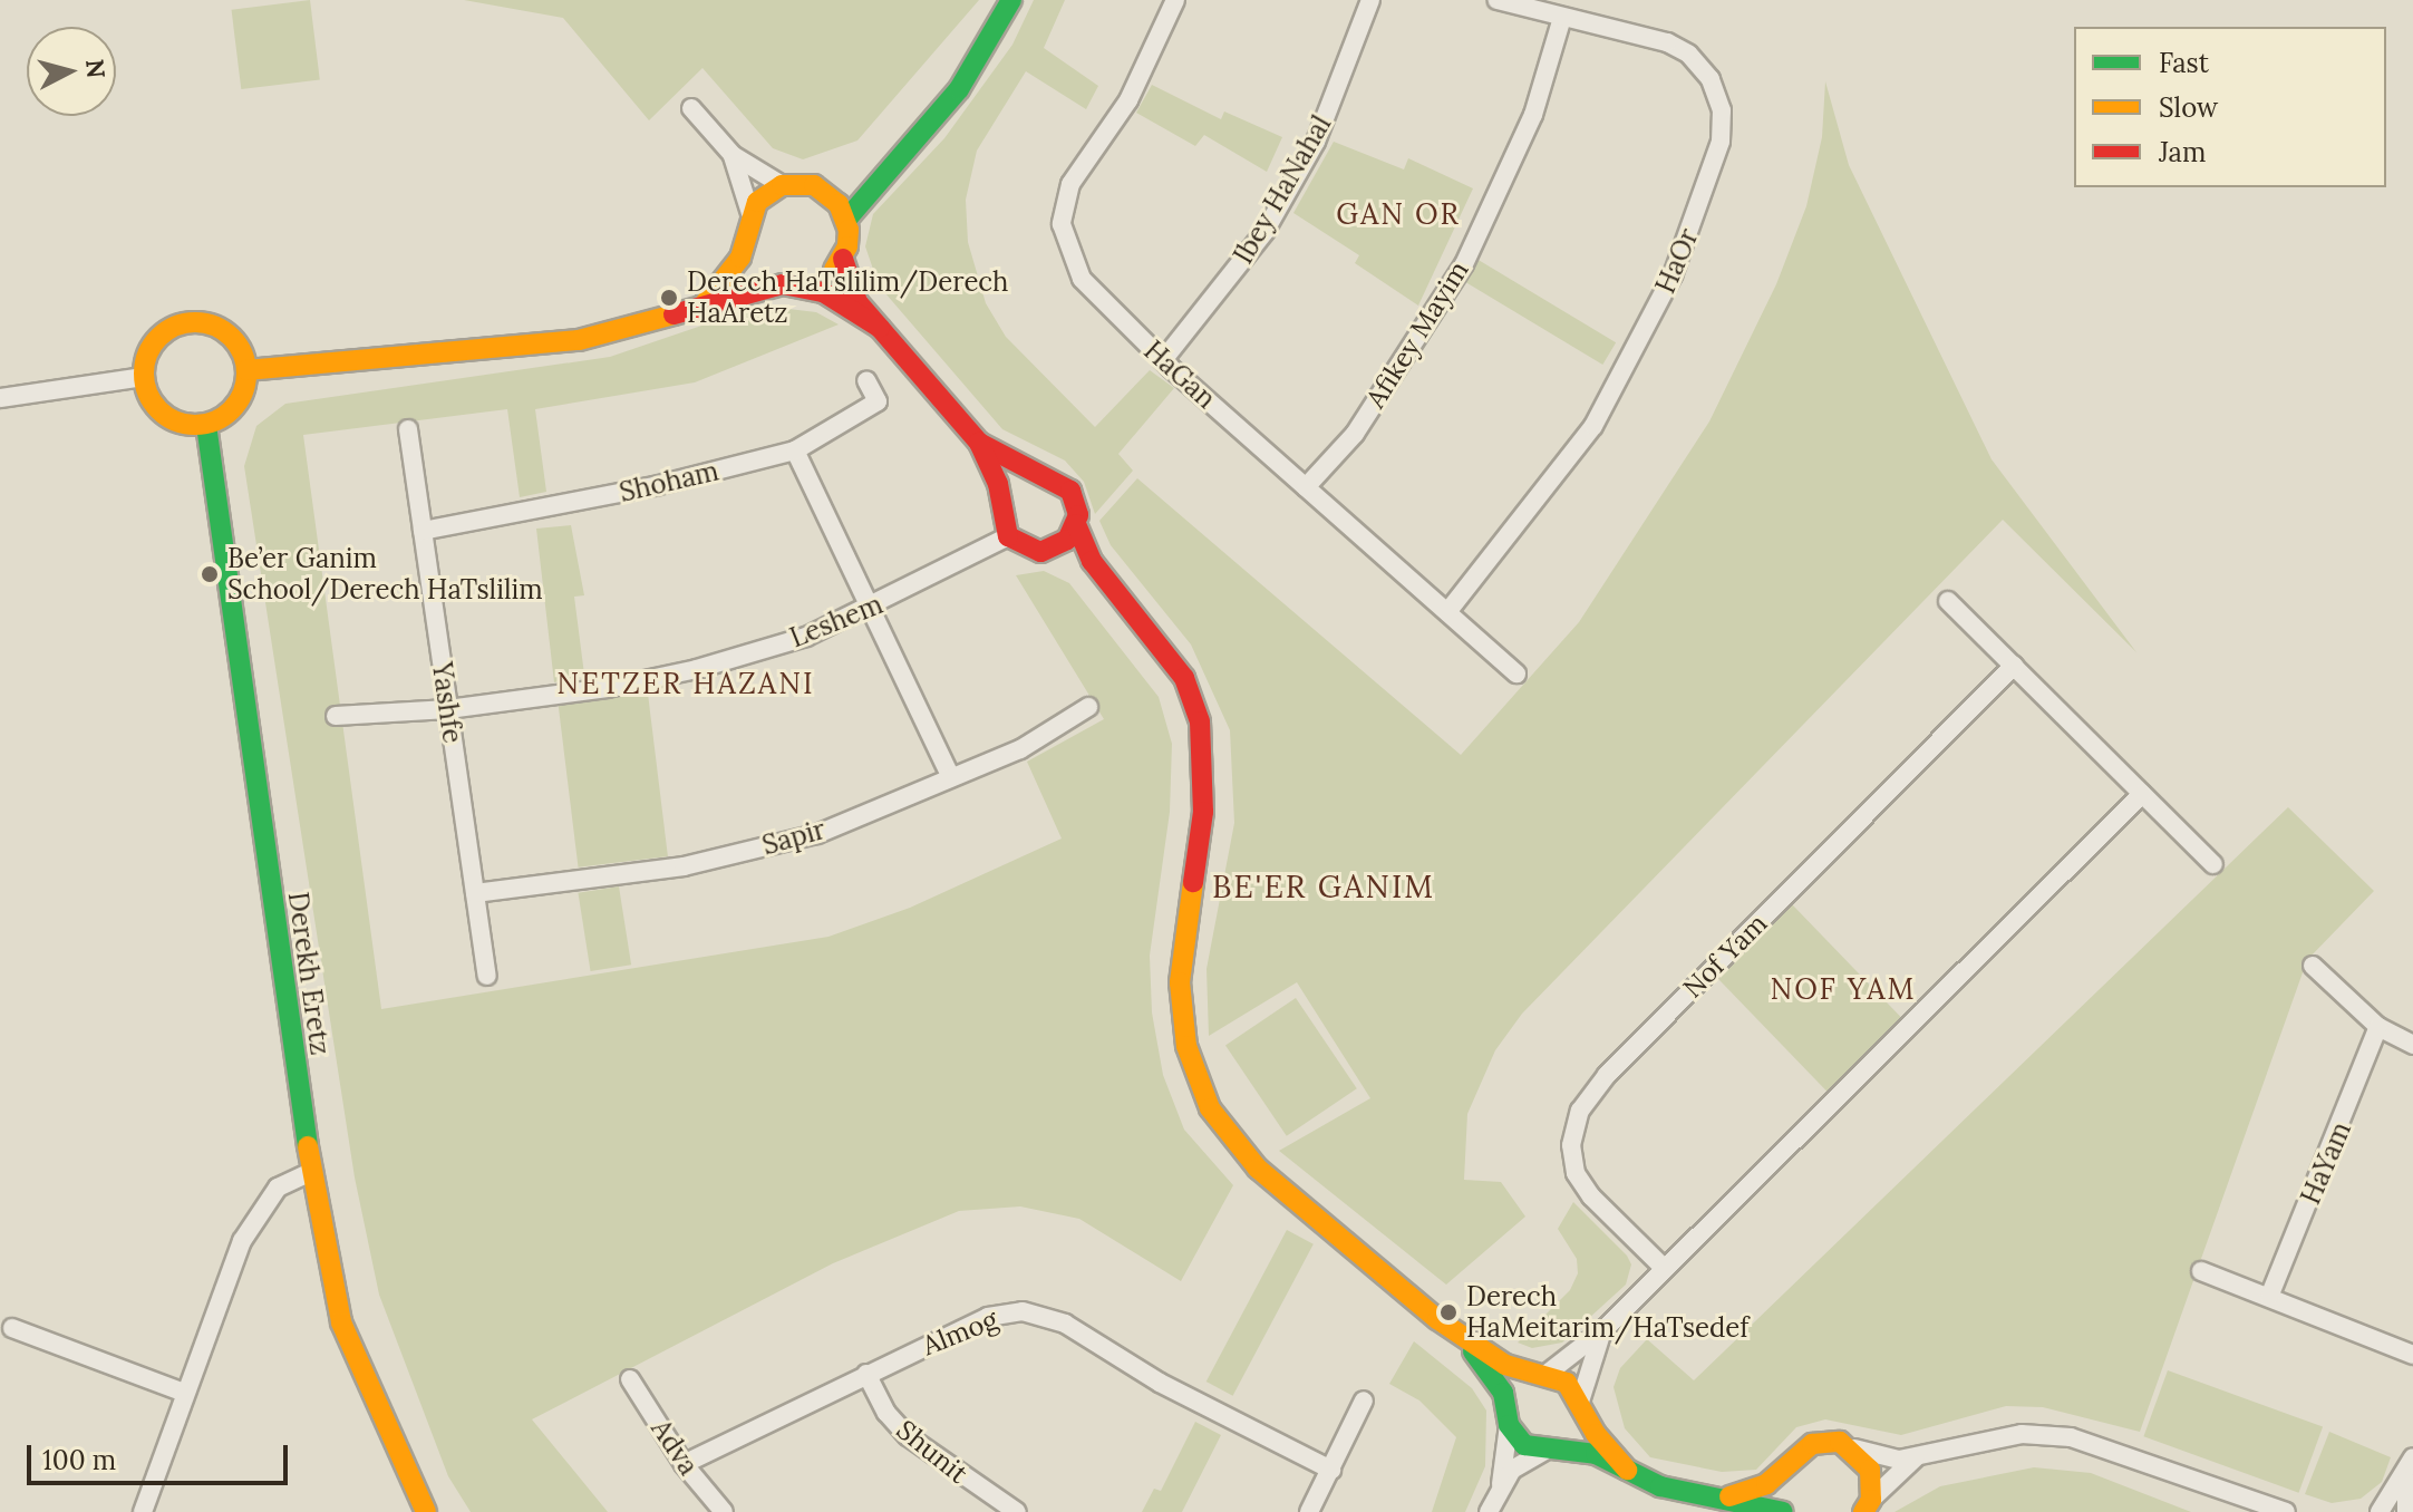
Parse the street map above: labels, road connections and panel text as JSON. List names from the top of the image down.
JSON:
{
  "streets": {
    "street": [
      "Ibey HaNahal",
      "HaOr",
      "Afikey Mayim",
      "HaGan",
      "Shoham",
      "Leshem",
      "Yashfe",
      "Sapir",
      "Nof Yam",
      "Derekh Eretz",
      "HaYam",
      "Almog",
      "Adva",
      "Shunit"
    ]
  },
  "crossings": [
    ["Ibey HaNahal", "HaGan"],
    ["HaOr", "Afikey Mayim"],
    ["HaOr", "HaGan"],
    ["Afikey Mayim", "HaGan"],
    ["Shoham", "Yashfe"],
    ["Leshem", "Yashfe"],
    ["Yashfe", "Sapir"],
    ["Almog", "Adva"],
    ["Almog", "Shunit"]
  ],
  "districts": [
    "GAN OR",
    "NETZER HAZANI",
    "BE'ER GANIM",
    "NOF YAM"
  ],
  "places": ["Derech HaTslilim/Derech HaAretz", "Be’er Ganim School/Derech HaTslilim", "Derech HaMeitarim/HaTsedef"],
  "legend": ["Fast", "Slow", "Jam"],
  "scale_bar": "100 m",
  "north": "right"
}
